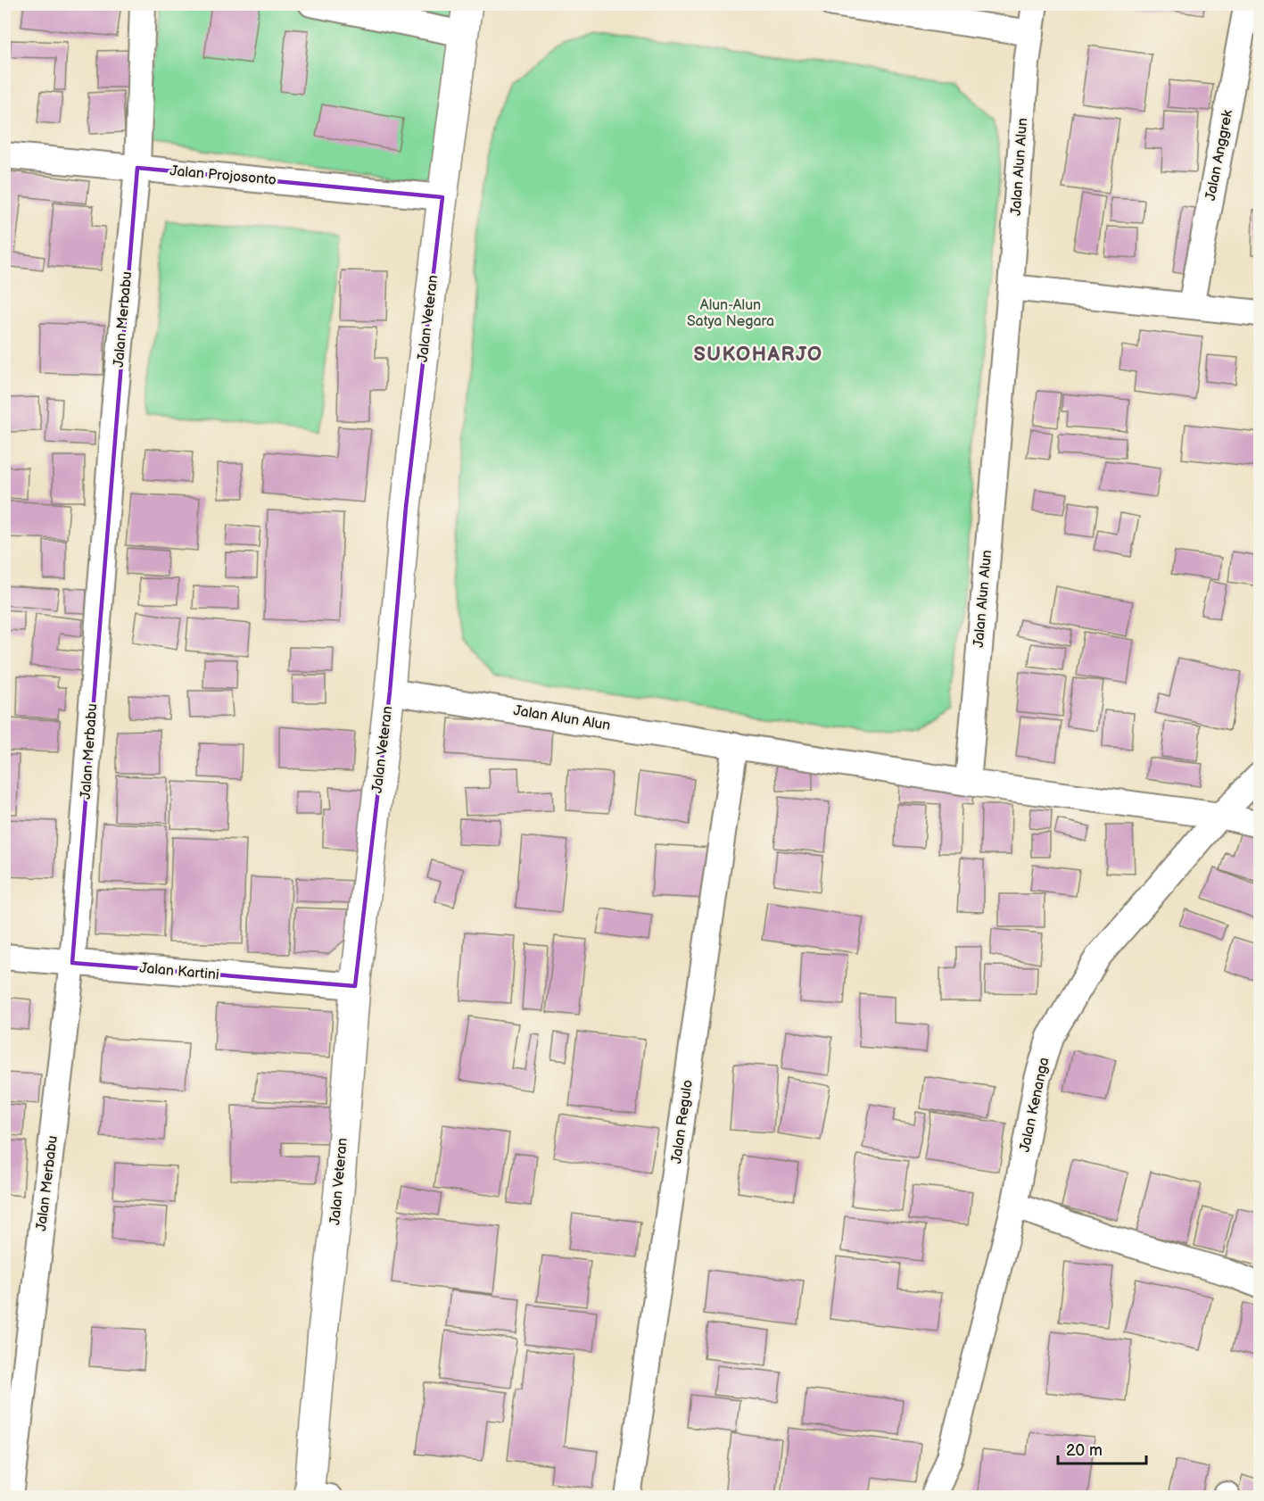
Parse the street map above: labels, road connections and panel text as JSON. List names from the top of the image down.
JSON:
{
  "streets": {
    "main road": ["Jalan Veteran"],
    "street": [
      "Jalan Anggrek",
      "Jalan Alun Alun",
      "Jalan Projosonto",
      "Jalan Merbabu",
      "Jalan Kartini",
      "Jalan Kenanga",
      "Jalan Regulo"
    ]
  },
  "crossings": [
    ["Jalan Alun Alun", "Jalan Veteran"],
    ["Jalan Alun Alun", "Jalan Regulo"],
    ["Jalan Projosonto", "Jalan Veteran"],
    ["Jalan Projosonto", "Jalan Merbabu"],
    ["Jalan Veteran", "Jalan Kartini"],
    ["Jalan Merbabu", "Jalan Kartini"]
  ],
  "districts": ["SUKOHARJO"],
  "parks": ["Alun-Alun Satya Negara"],
  "scale_bar": "20 m"
}
